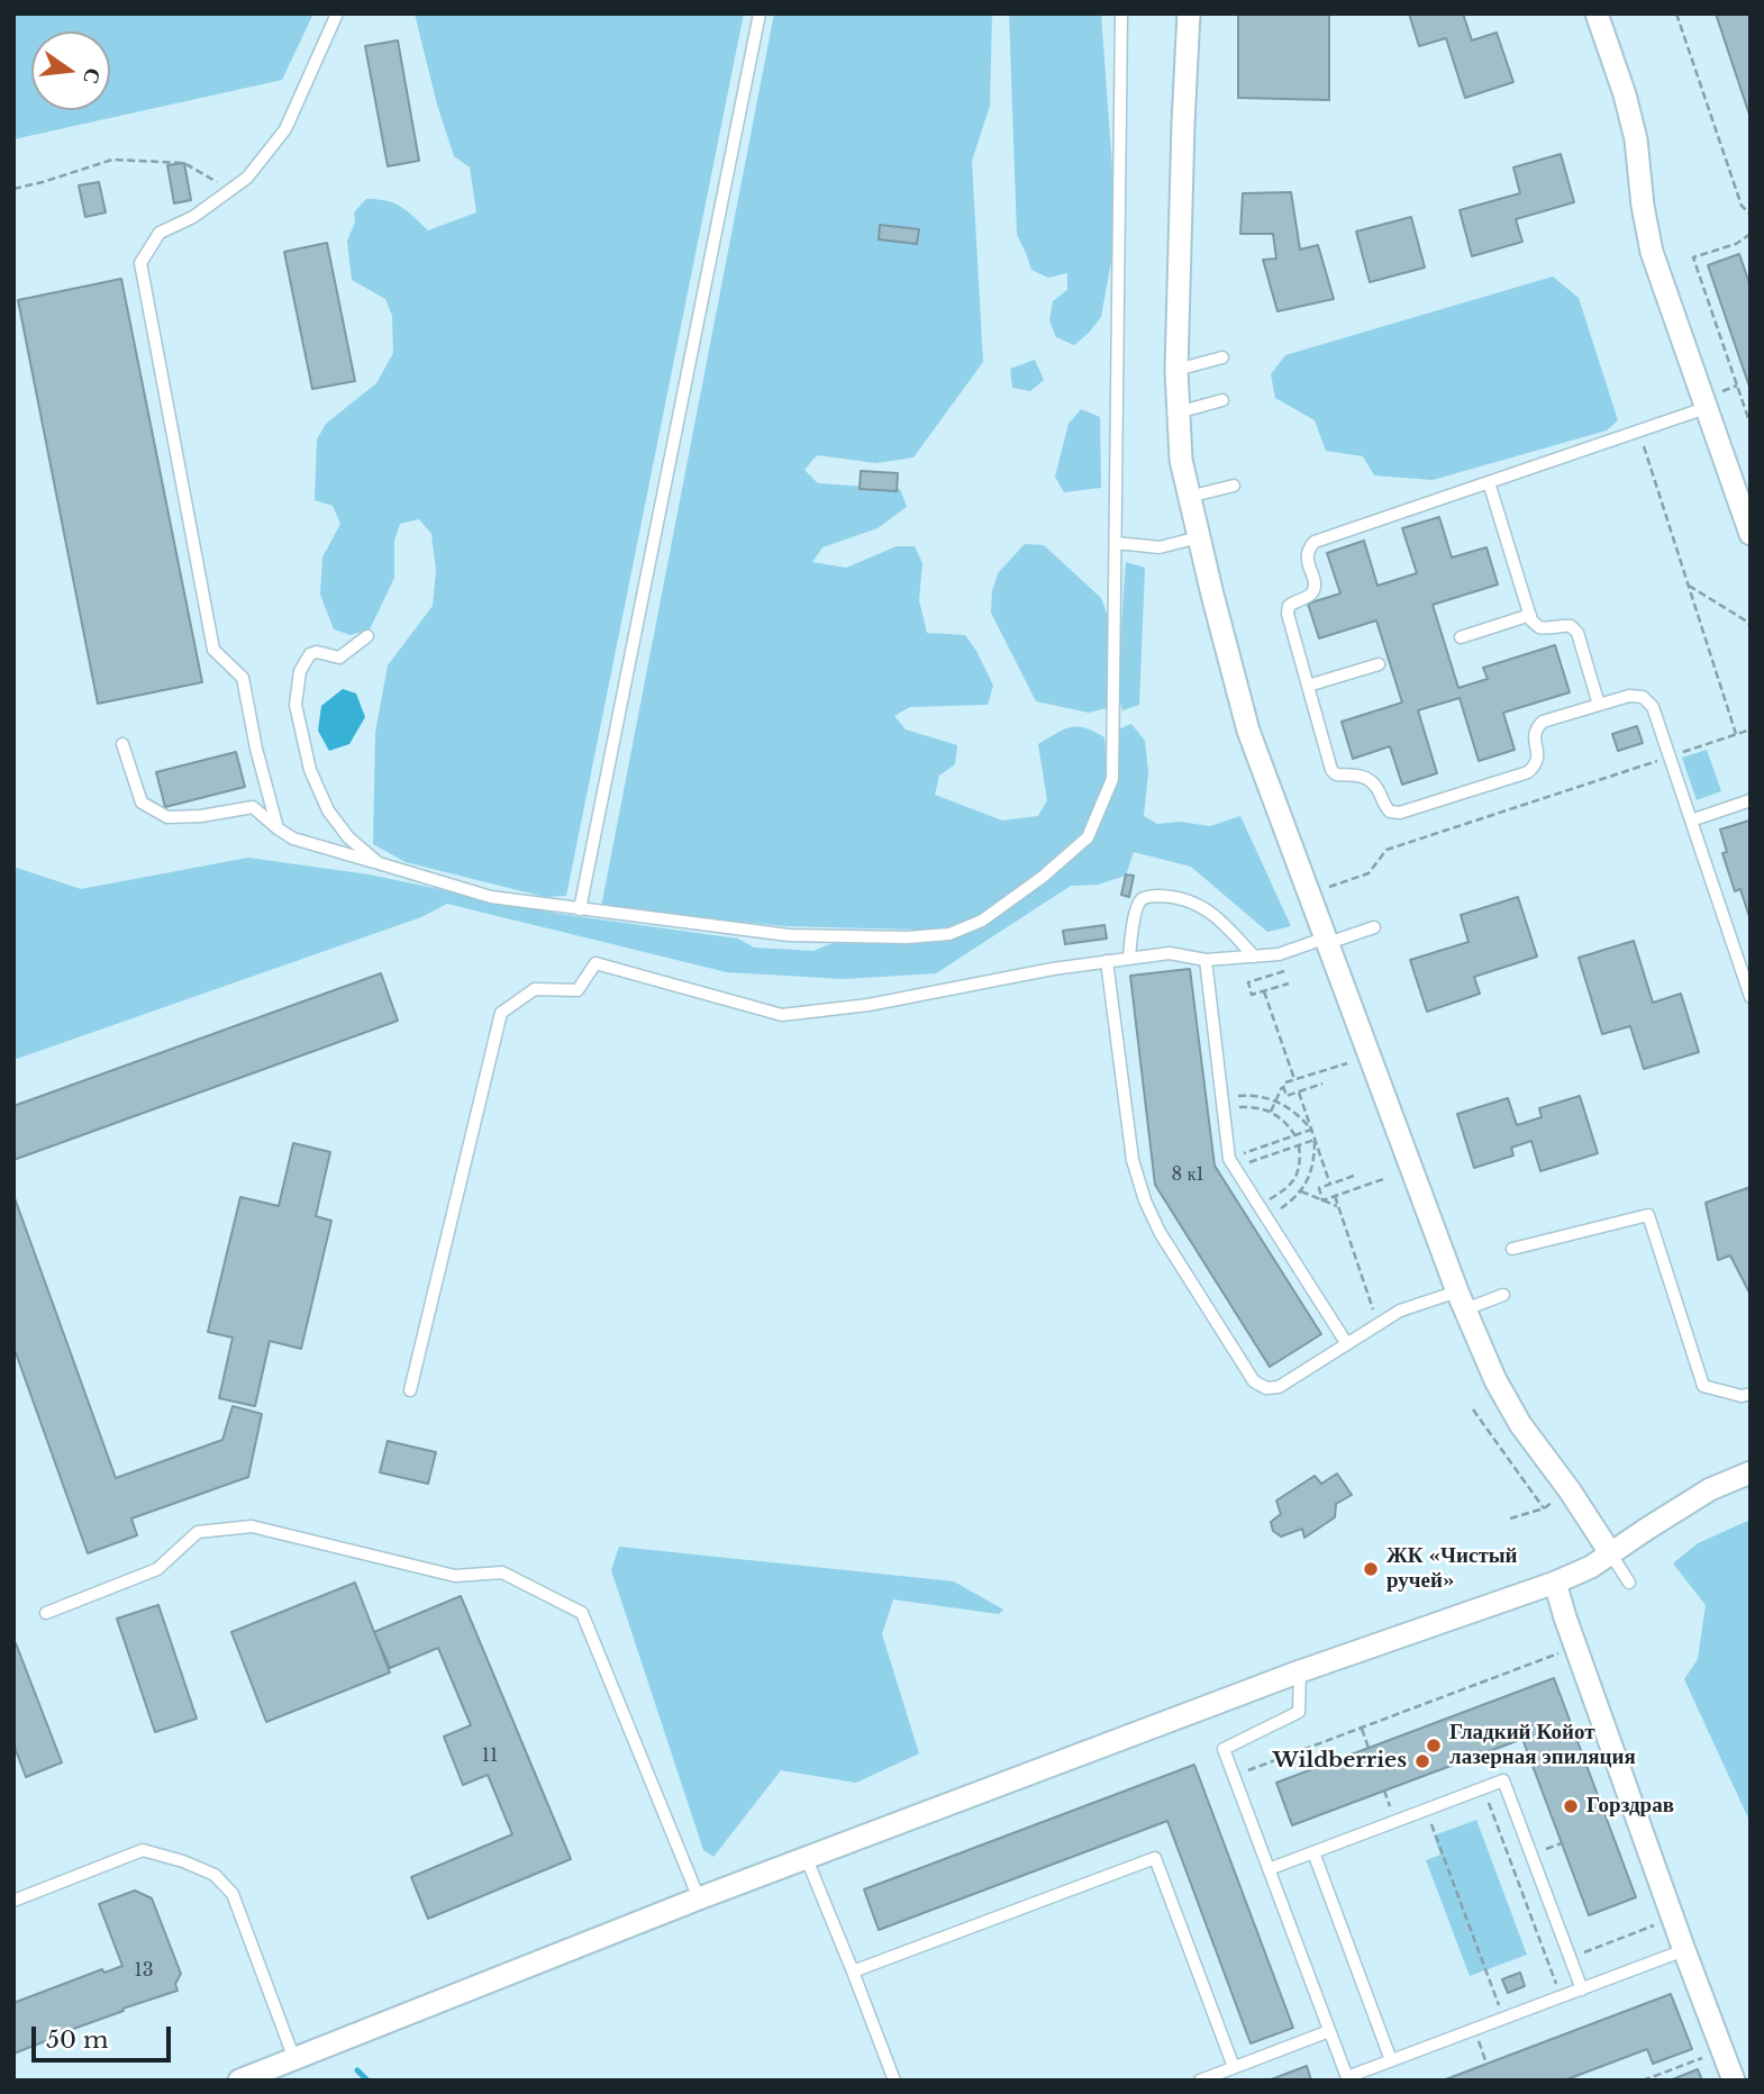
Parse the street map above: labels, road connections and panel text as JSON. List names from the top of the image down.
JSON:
{
  "places": [
    "ЖК «Чистый ручей»",
    "Гладкий Койот лазерная эпиляция",
    "Wildberries",
    "Горздрав"
  ],
  "house_numbers": ["8 к1", "11", "13"],
  "scale_bar": "50 m",
  "north": "right"
}
